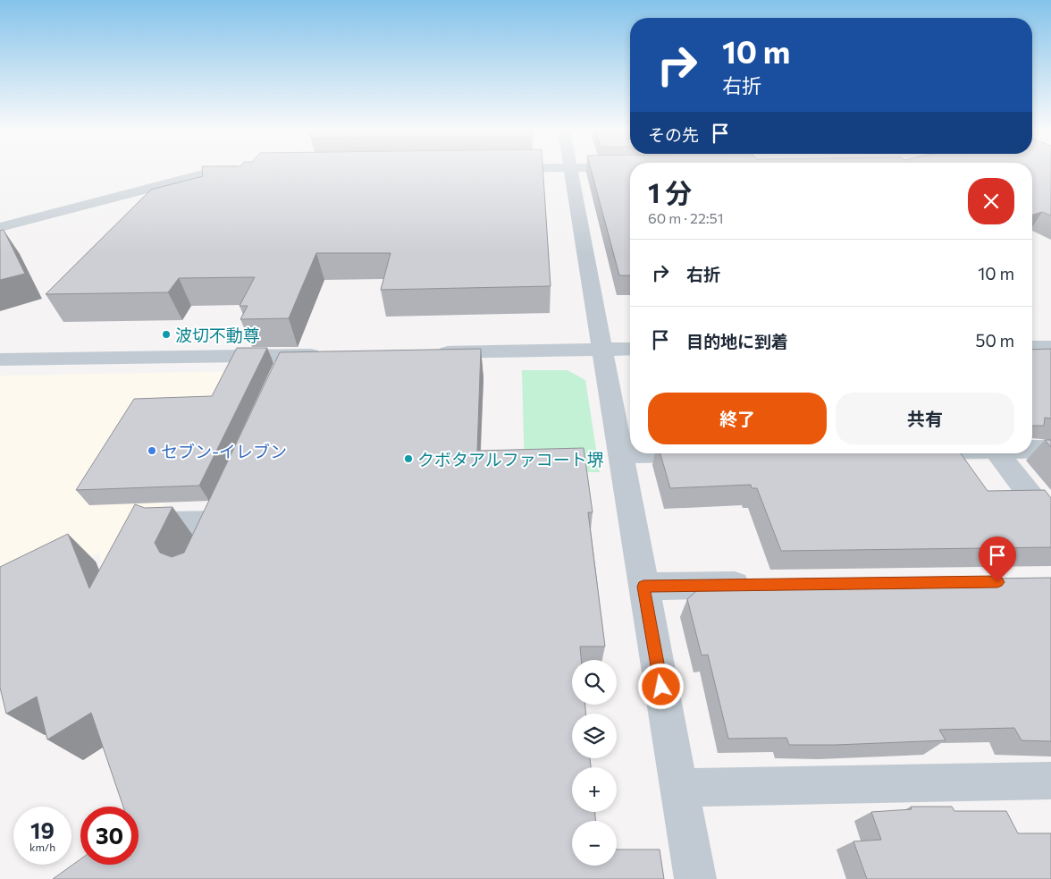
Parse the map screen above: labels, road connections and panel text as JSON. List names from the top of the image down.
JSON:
{
  "places": ["波切不動尊", "セブン-イレブン", "クボタアルファコート堺"],
  "page": {
    "turn": ["10 m", "右折"],
    "then": "その先",
    "heading": ["1 分", "60 m · 22:51"],
    "list": [
      {
        "name": "右折",
        "value": "10 m"
      },
      {
        "name": "目的地に到着",
        "value": "50 m"
      }
    ],
    "buttons": ["終了", "共有"],
    "map_buttons": ["+", "−"],
    "speed": "19 km/h",
    "limit": "30"
  }
}
